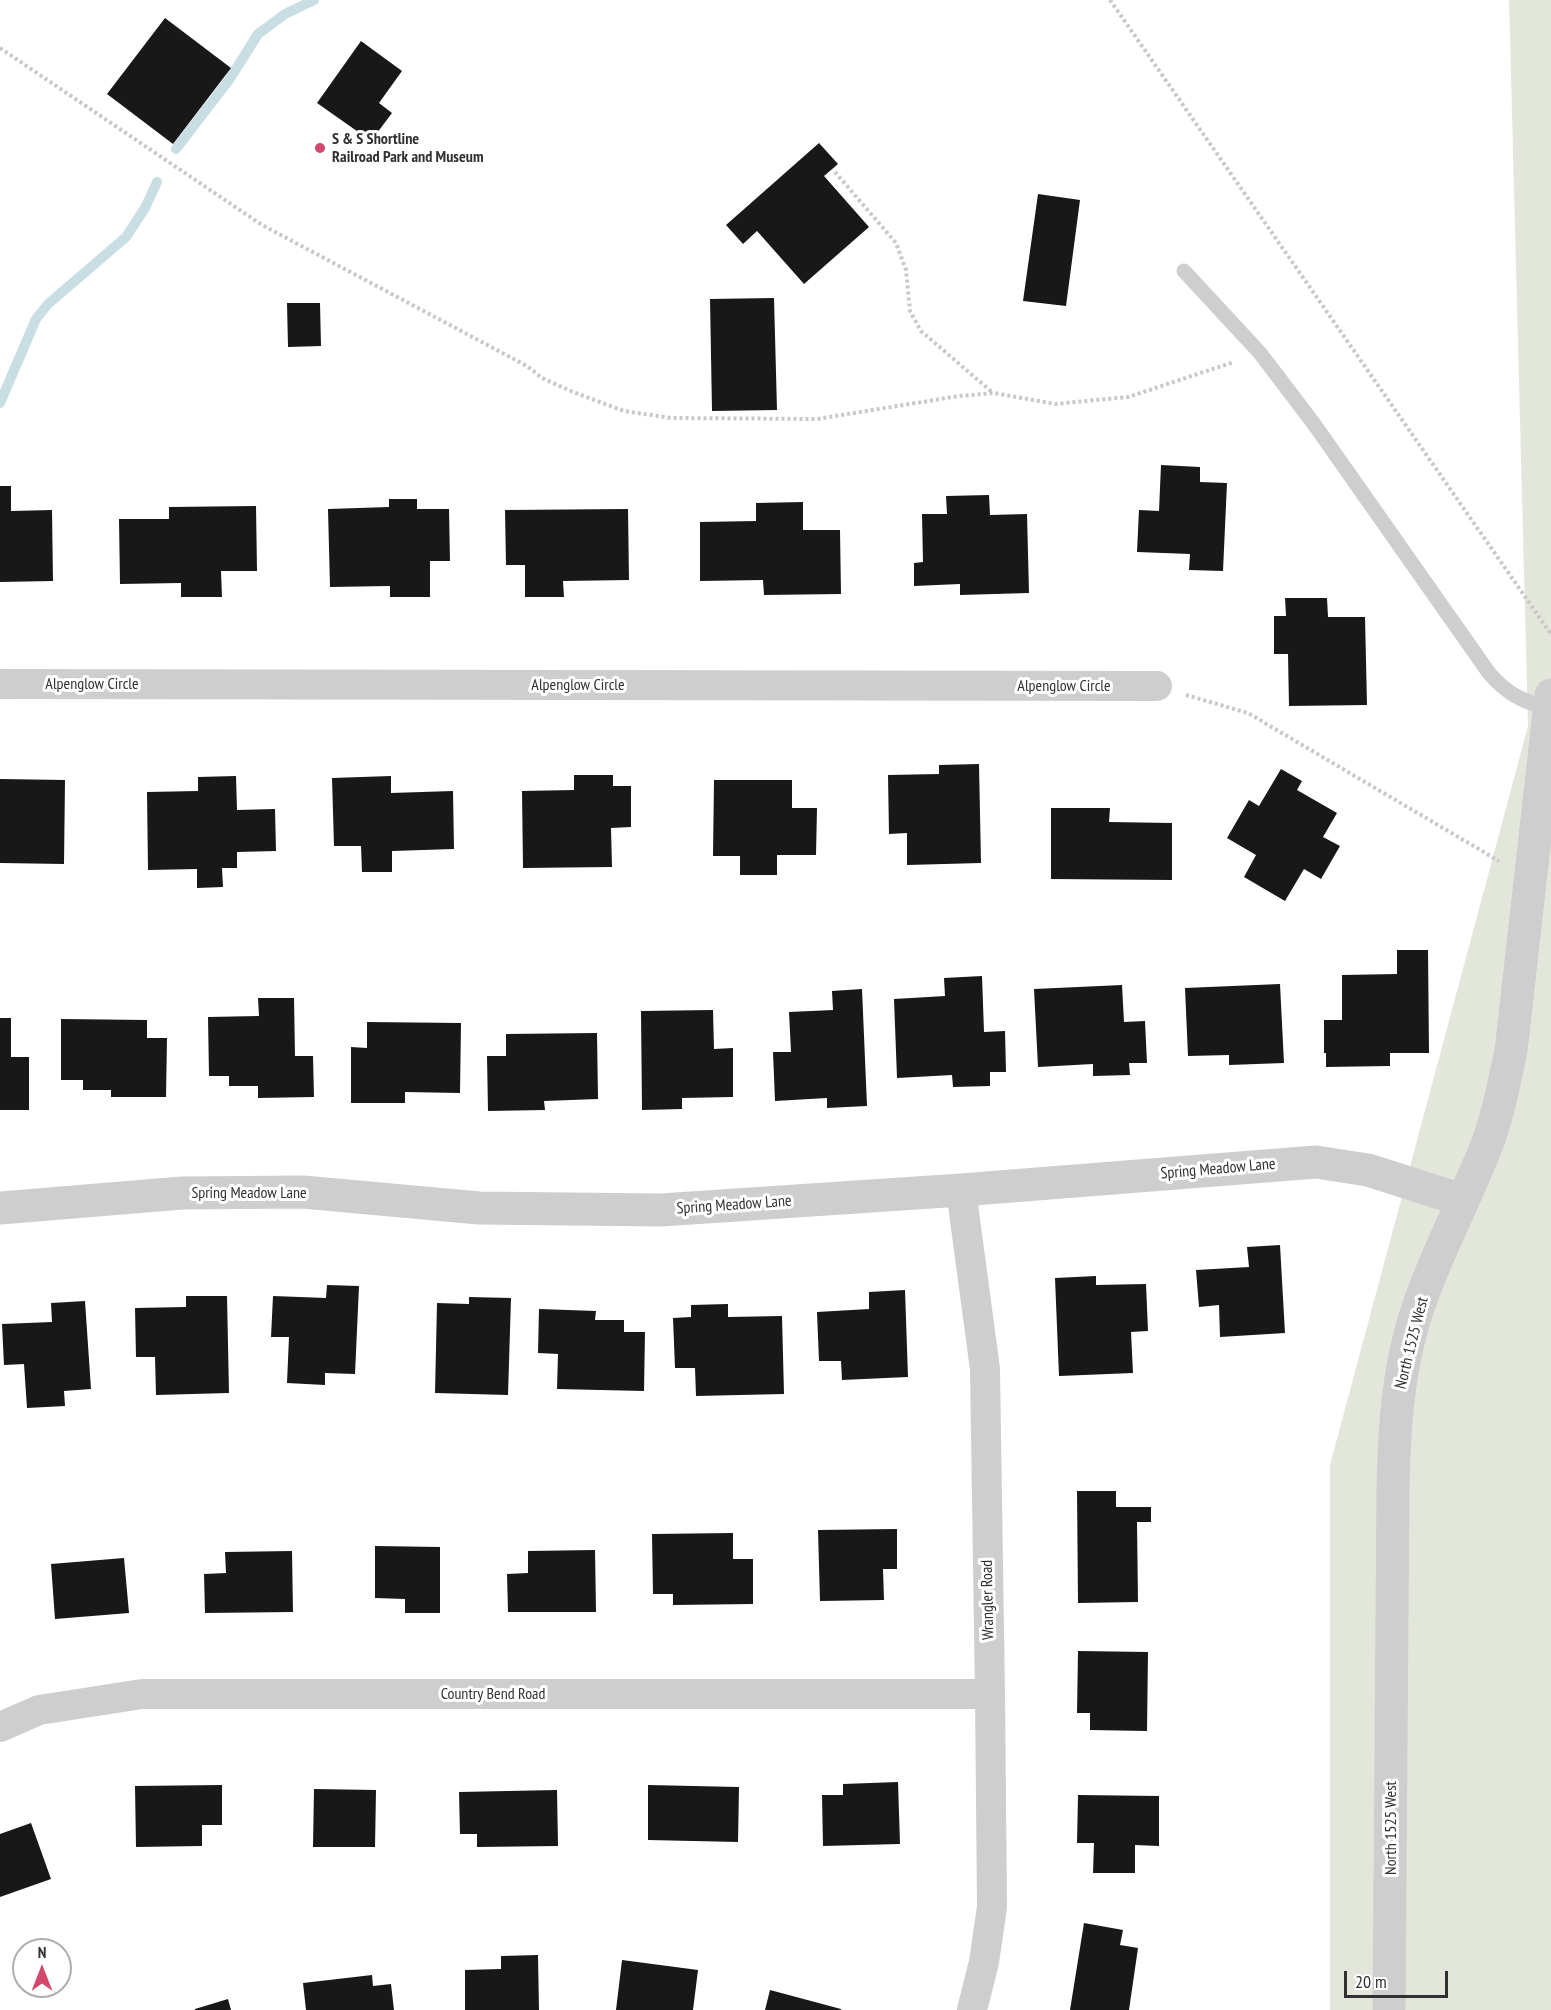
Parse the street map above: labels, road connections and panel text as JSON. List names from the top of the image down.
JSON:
{
  "streets": {
    "street": [
      "Alpenglow Circle",
      "Spring Meadow Lane",
      "North 1525 West",
      "Wrangler Road",
      "Country Bend Road"
    ]
  },
  "crossings": [
    ["Spring Meadow Lane", "North 1525 West"],
    ["Spring Meadow Lane", "Wrangler Road"],
    ["Wrangler Road", "Country Bend Road"]
  ],
  "places": ["S & S Shortline Railroad Park and Museum"],
  "scale_bar": "20 m",
  "north": "top"
}
